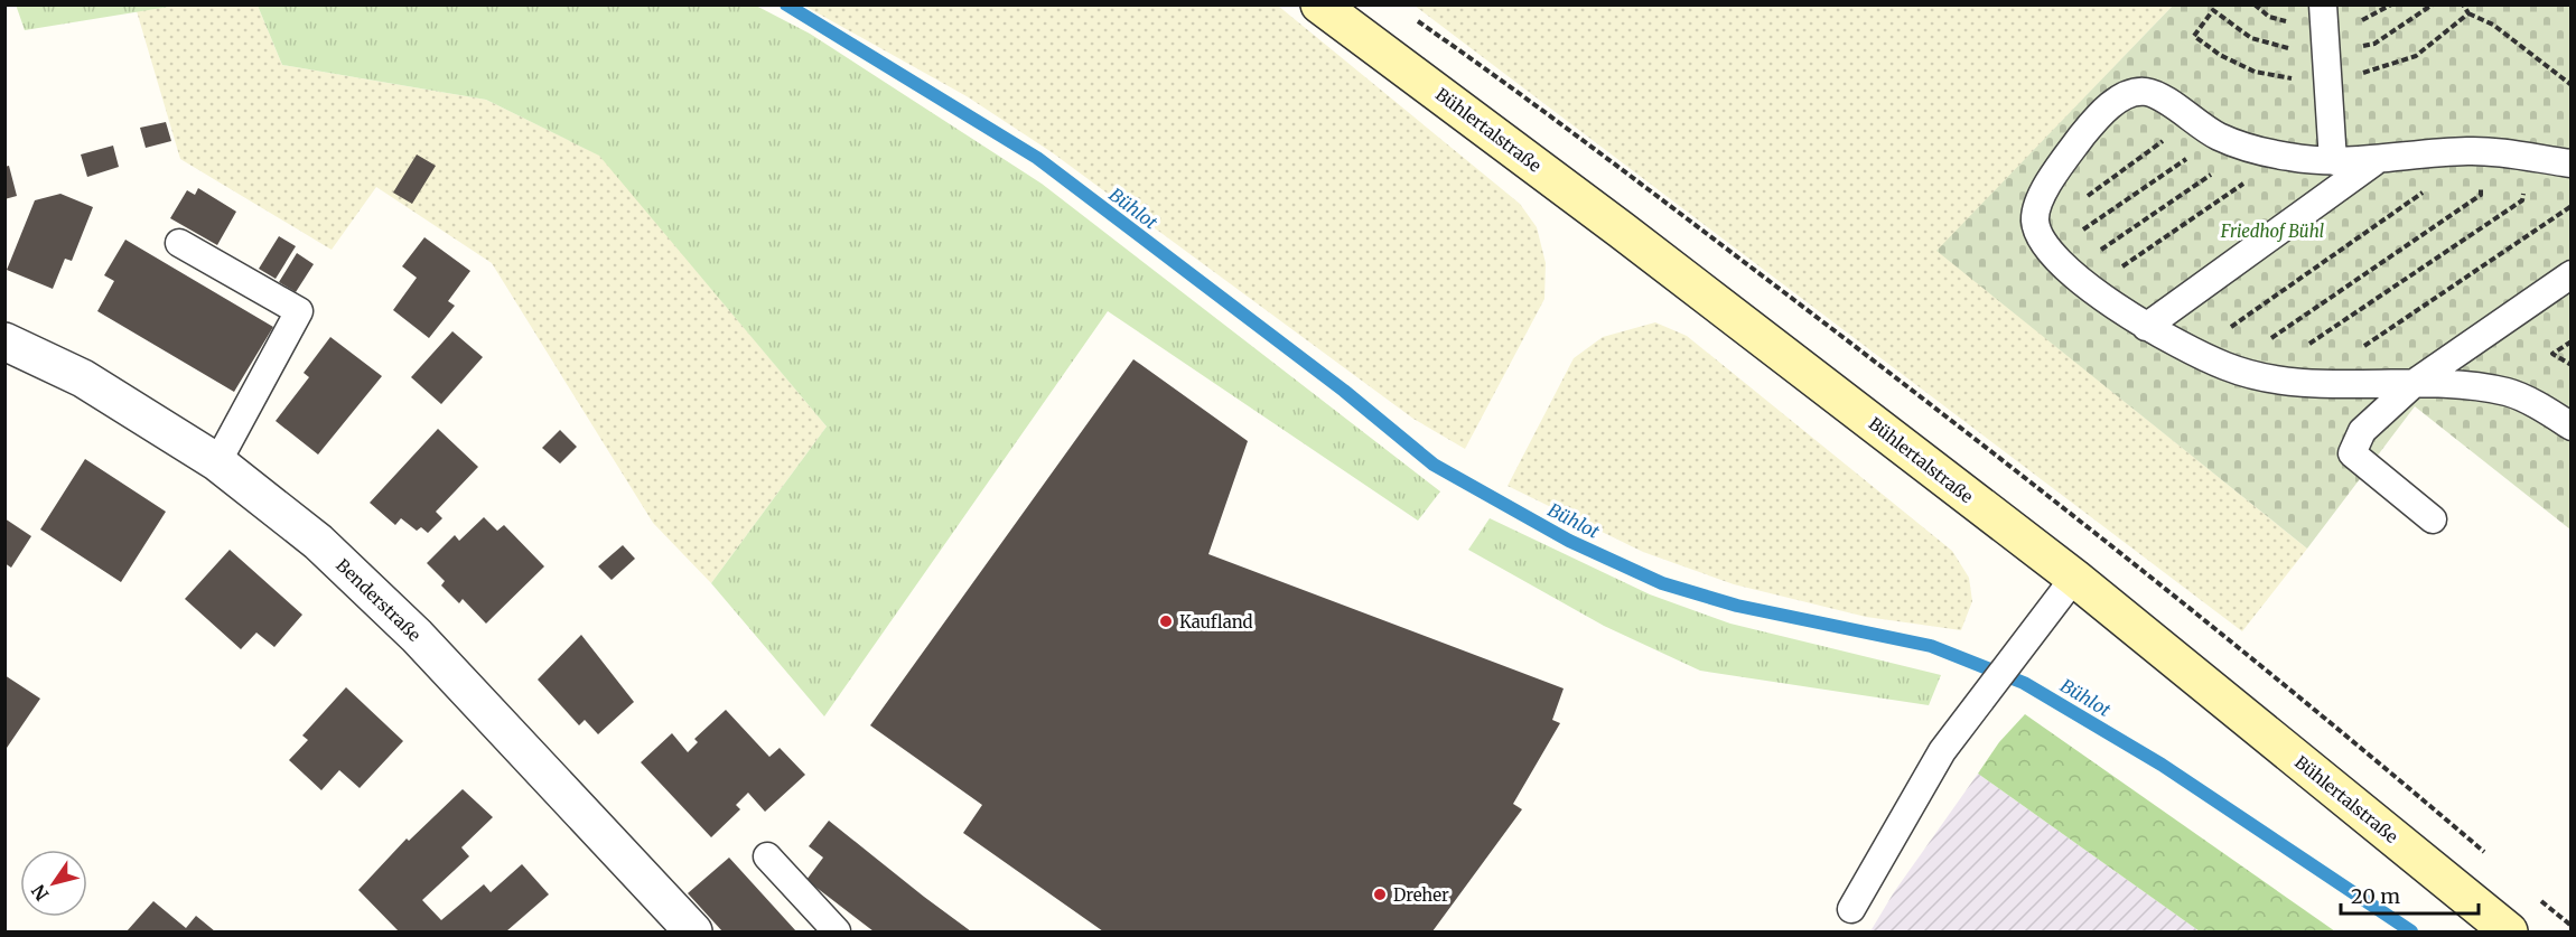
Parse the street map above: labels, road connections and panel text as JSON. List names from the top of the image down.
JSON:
{
  "streets": {
    "street": ["Bühlertalstraße", "Benderstraße"]
  },
  "water": ["Bühlot"],
  "parks": ["Friedhof Bühl"],
  "places": ["Kaufland", "Dreher"],
  "scale_bar": "20 m",
  "north": "bottom left"
}
